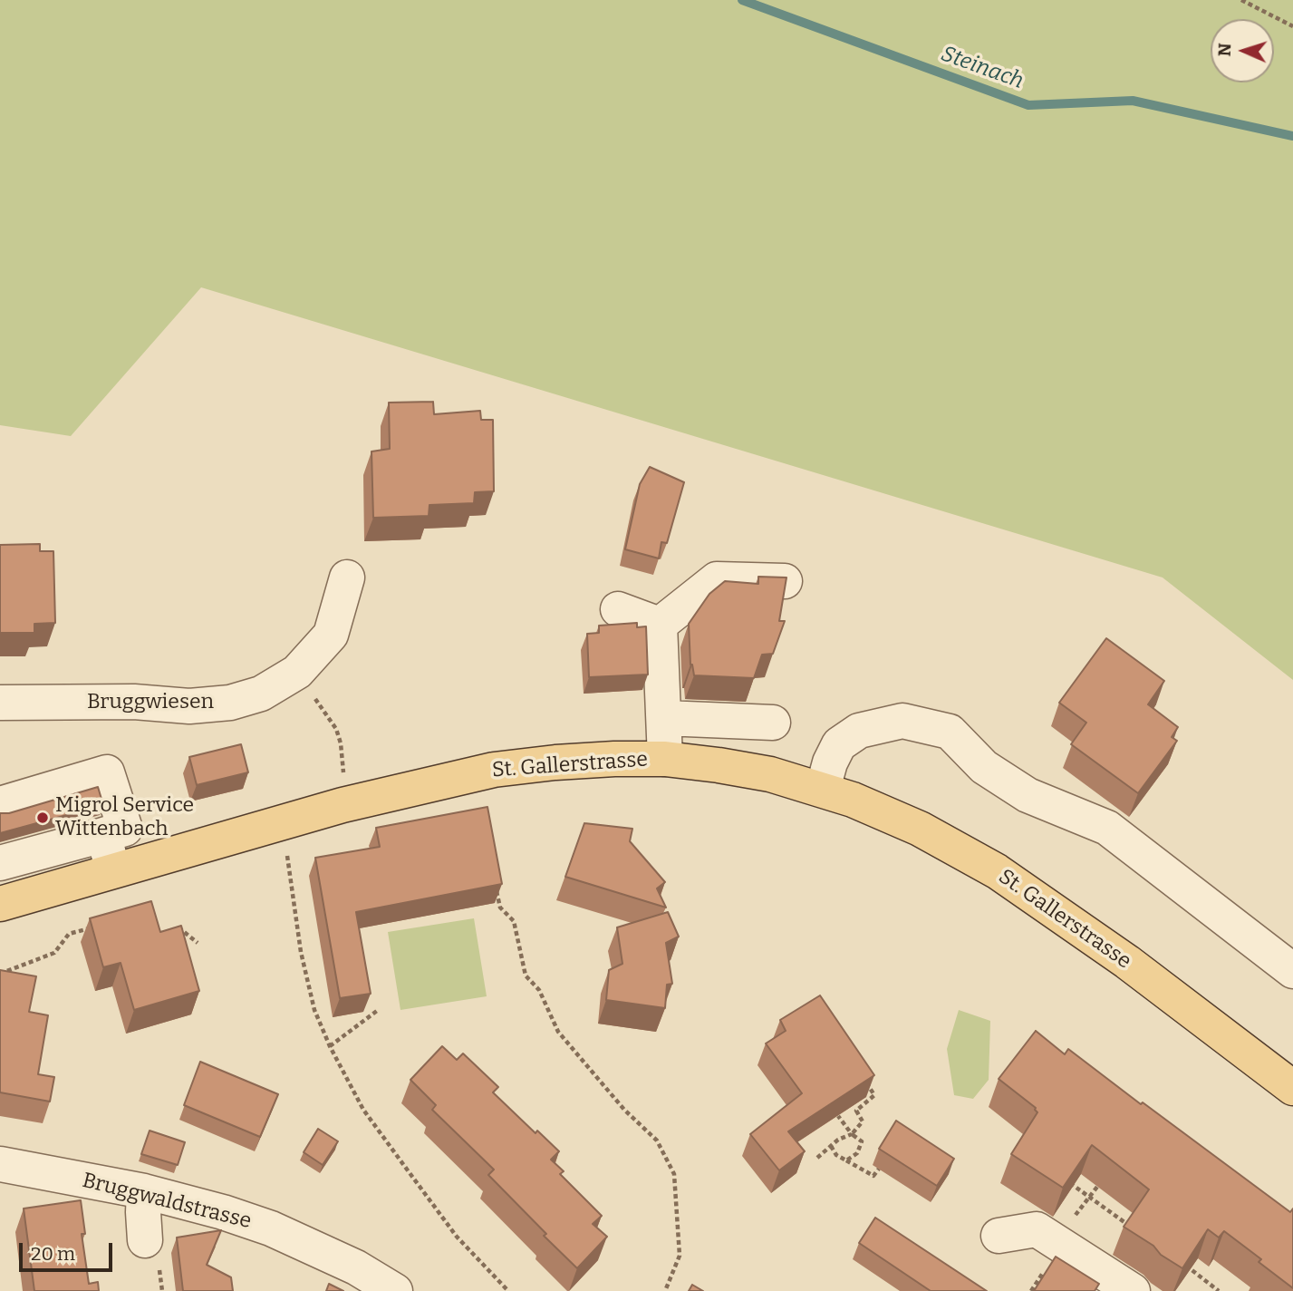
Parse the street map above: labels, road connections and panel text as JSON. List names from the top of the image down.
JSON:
{
  "streets": {
    "main road": ["St. Gallerstrasse"],
    "street": ["Bruggwiesen", "Bruggwaldstrasse"]
  },
  "water": ["Steinach"],
  "places": ["Migrol Service Wittenbach"],
  "scale_bar": "20 m",
  "north": "left"
}
